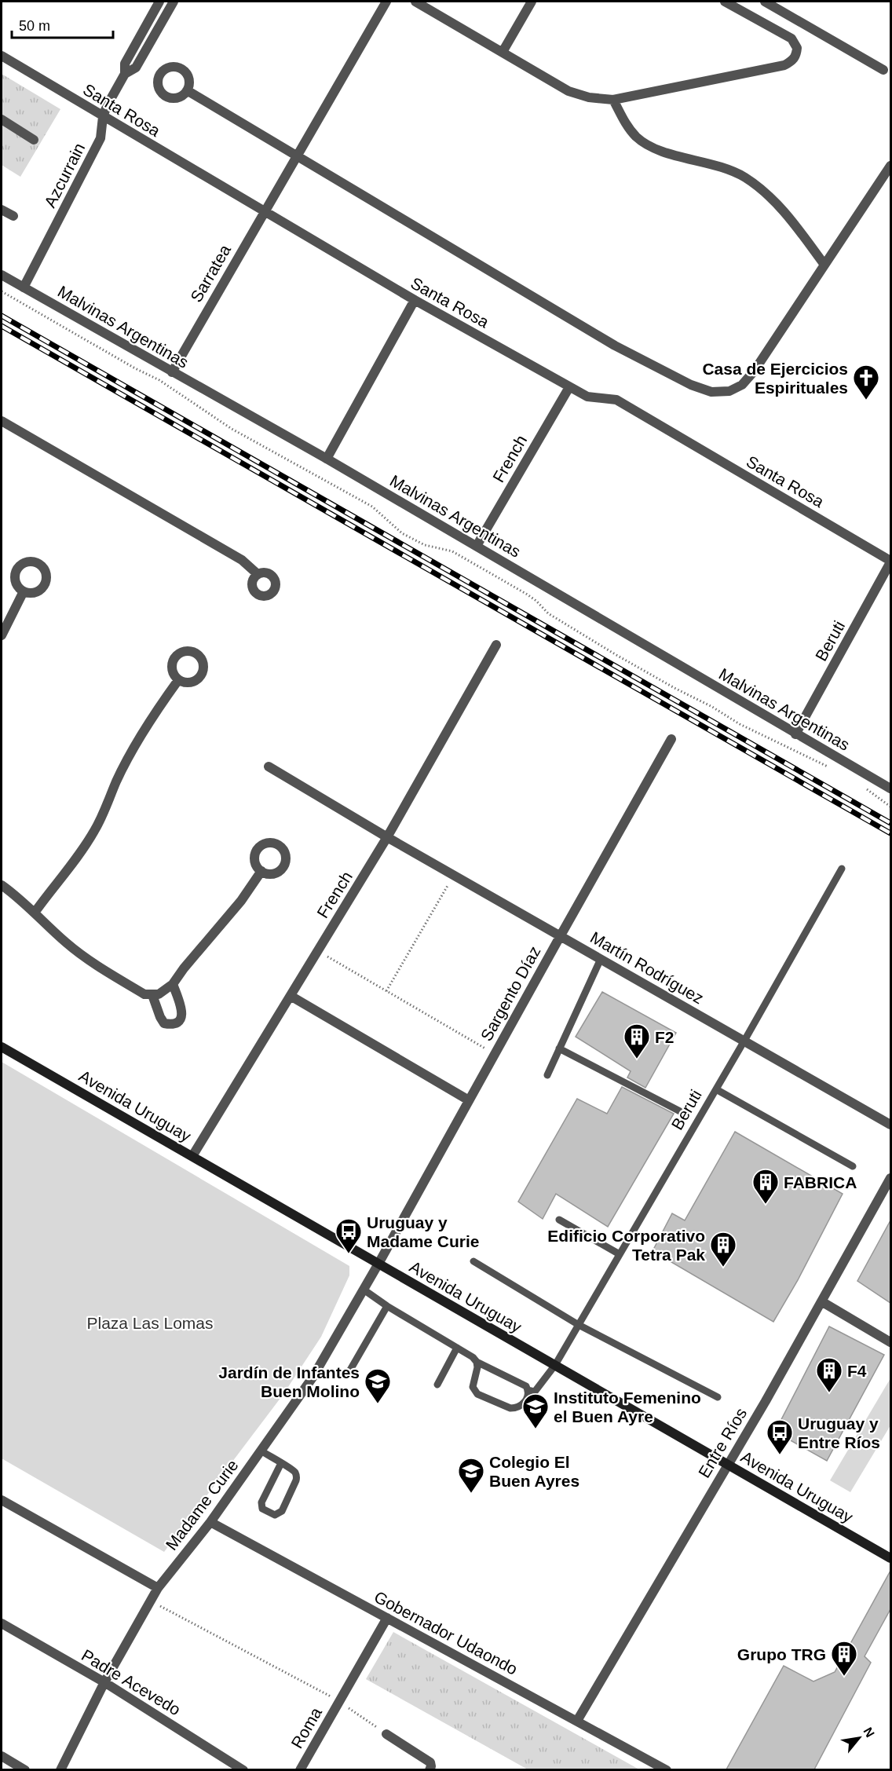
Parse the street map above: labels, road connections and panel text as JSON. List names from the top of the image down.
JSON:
{
  "streets": {
    "main road": ["Avenida Uruguay"],
    "street": [
      "Santa Rosa",
      "Azcurrain",
      "Sarratea",
      "Malvinas Argentinas",
      "French",
      "Beruti",
      "Martín Rodríguez",
      "Sargento Díaz",
      "Entre Ríos",
      "Madame Curie",
      "Gobernador Udaondo",
      "Padre Acevedo",
      "Roma"
    ]
  },
  "crossings": [
    ["Santa Rosa", "Azcurrain"],
    ["Santa Rosa", "Sarratea"],
    ["Santa Rosa", "French"],
    ["Santa Rosa", "Beruti"],
    ["Azcurrain", "Malvinas Argentinas"],
    ["Sarratea", "Malvinas Argentinas"],
    ["Malvinas Argentinas", "French"],
    ["Malvinas Argentinas", "Beruti"],
    ["French", "Martín Rodríguez"],
    ["French", "Avenida Uruguay"],
    ["Beruti", "Martín Rodríguez"],
    ["Beruti", "Avenida Uruguay"],
    ["Martín Rodríguez", "Sargento Díaz"],
    ["Sargento Díaz", "Avenida Uruguay"],
    ["Sargento Díaz", "Madame Curie"],
    ["Avenida Uruguay", "Entre Ríos"],
    ["Avenida Uruguay", "Madame Curie"],
    ["Entre Ríos", "Gobernador Udaondo"],
    ["Madame Curie", "Gobernador Udaondo"],
    ["Madame Curie", "Padre Acevedo"],
    ["Gobernador Udaondo", "Roma"]
  ],
  "parks": ["Plaza Las Lomas"],
  "places": {
    "church": ["Casa de Ejercicios Espirituales"],
    "building": [
      "F2",
      "FABRICA",
      "Edificio Corporativo Tetra Pak",
      "F4",
      "Grupo TRG"
    ],
    "bus stop": ["Uruguay y Madame Curie", "Uruguay y Entre Ríos"],
    "school or university": ["Jardín de Infantes Buen Molino", "Instituto Femenino el Buen Ayre", "Colegio El Buen Ayres"]
  },
  "scale_bar": "50 m",
  "north": "top right"
}
